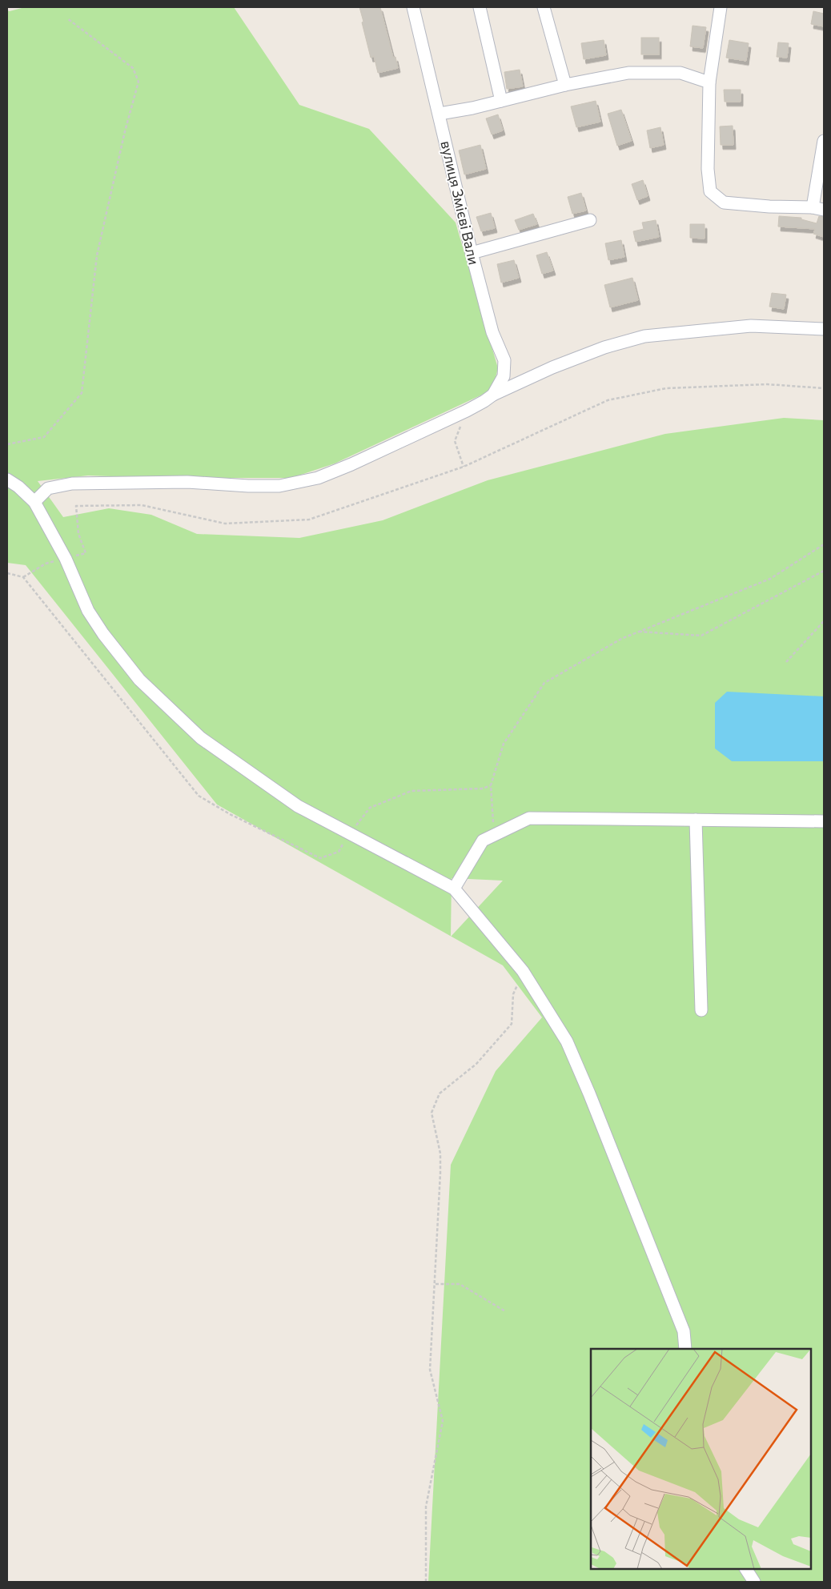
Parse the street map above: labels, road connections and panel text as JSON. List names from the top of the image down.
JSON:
{
  "streets": {
    "street": ["вулиця Змієві Вали"]
  }
}
